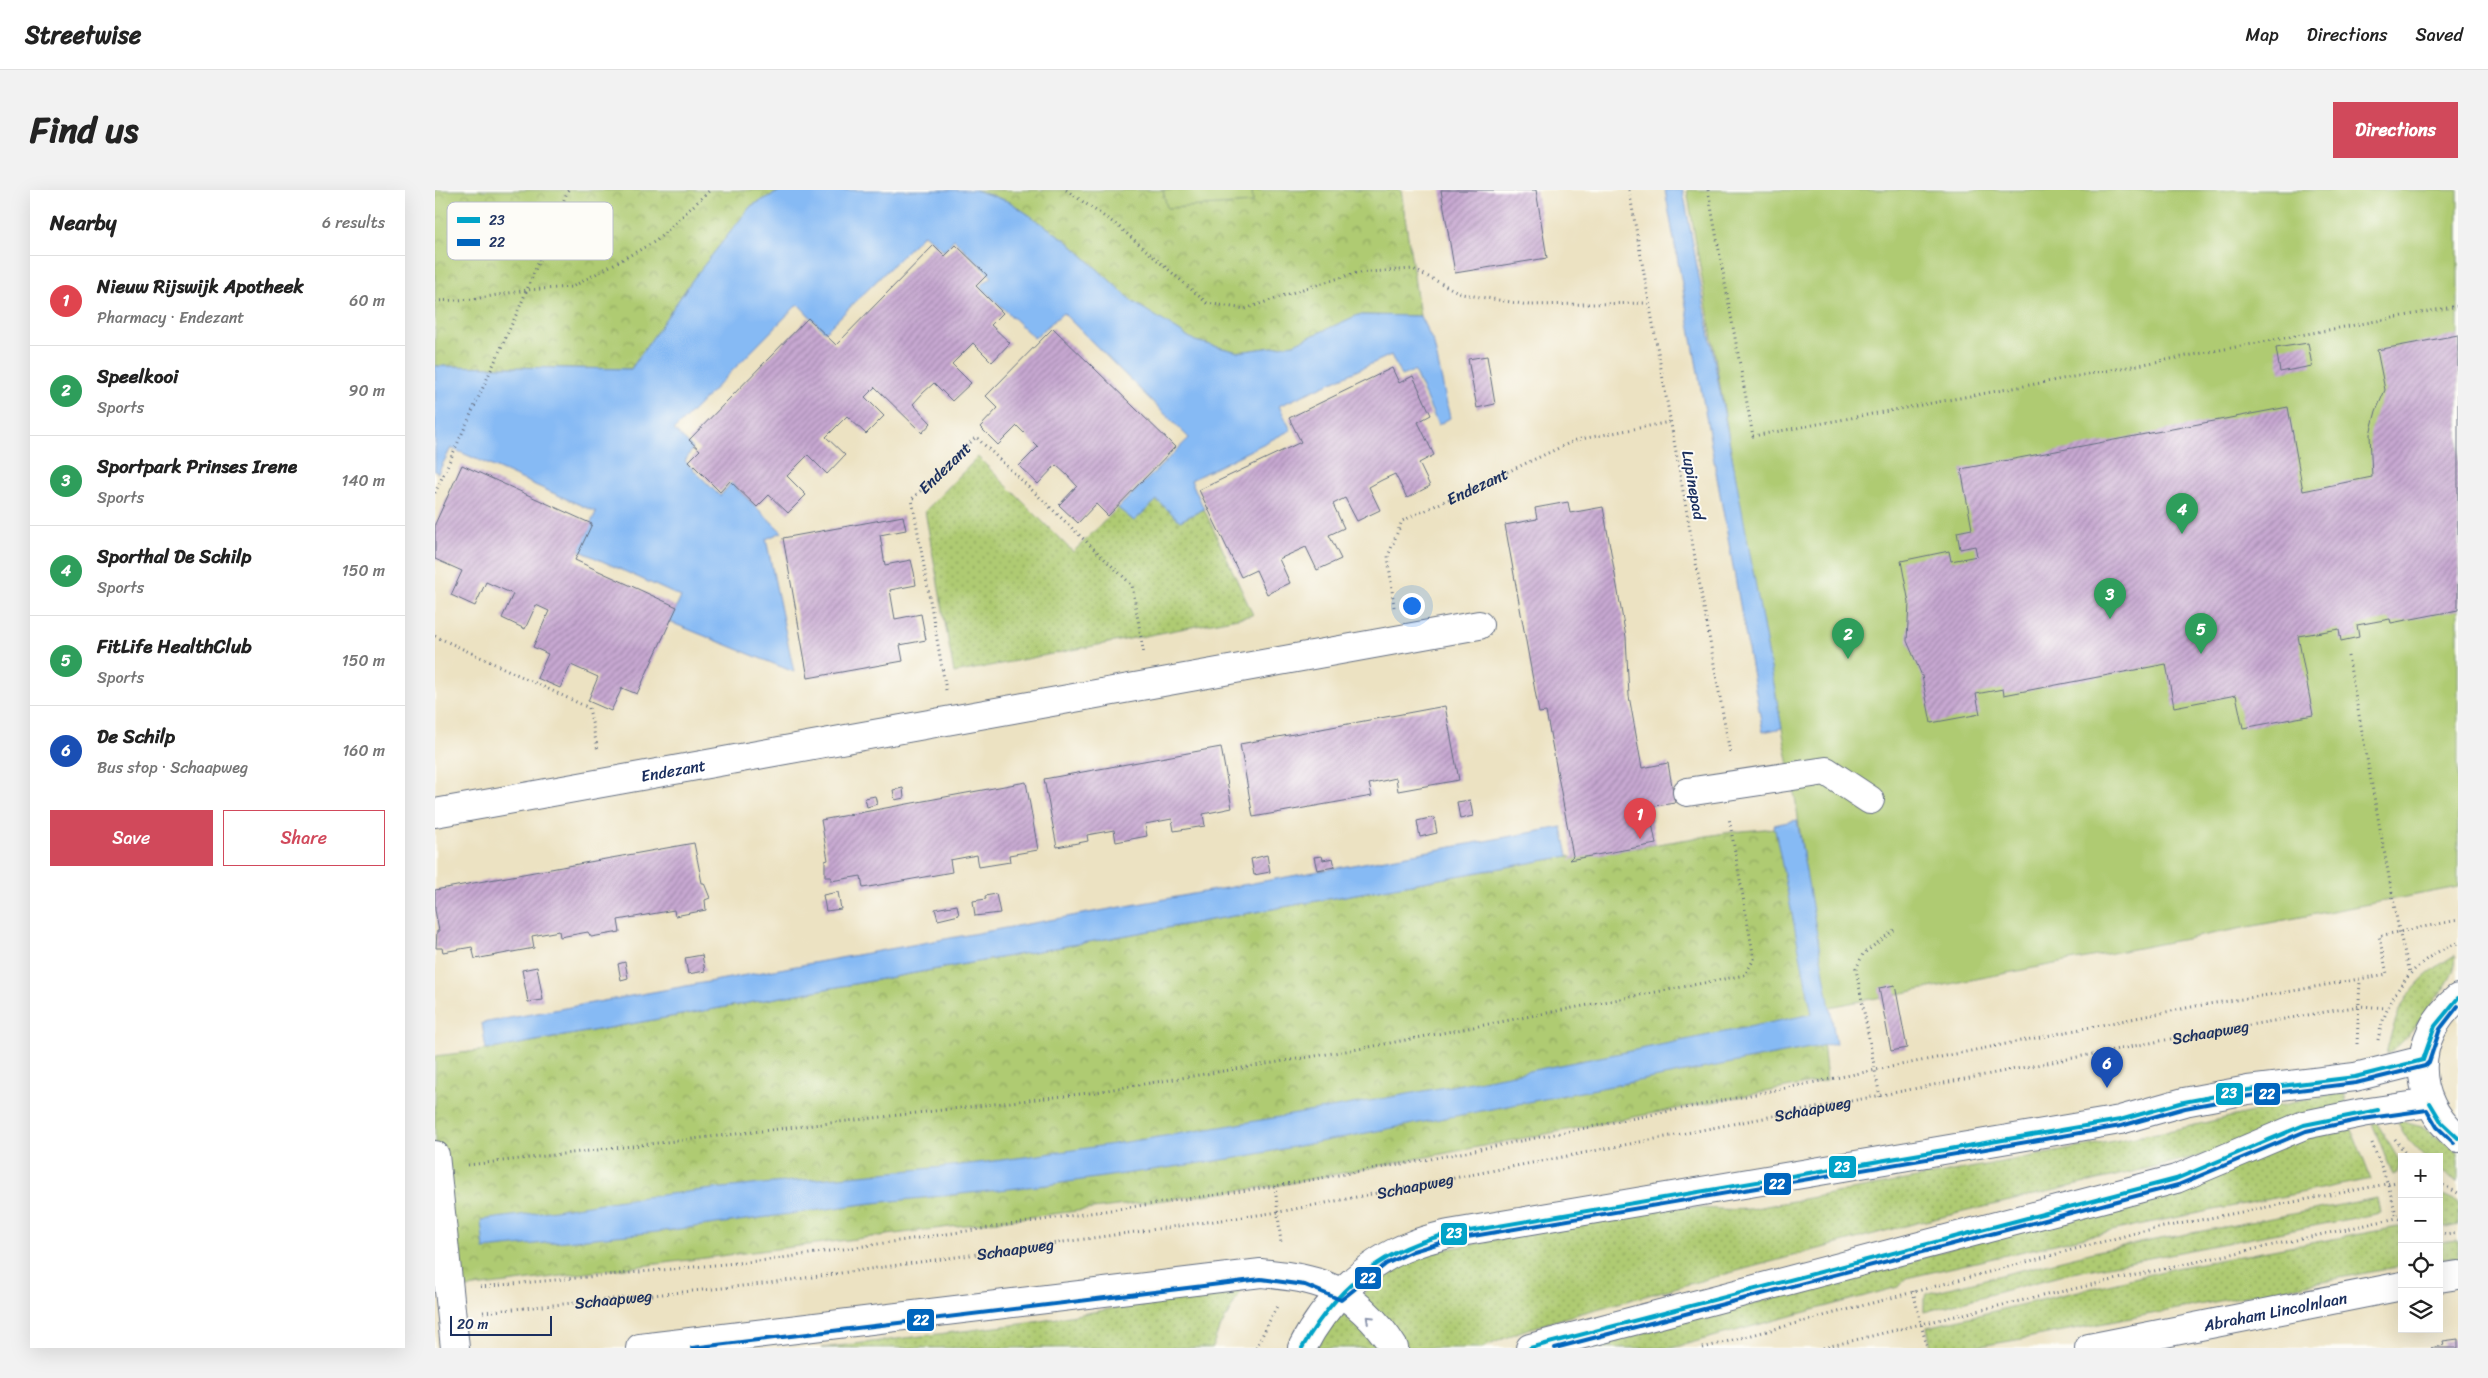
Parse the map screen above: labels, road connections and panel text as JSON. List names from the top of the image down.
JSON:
{
  "streets": {
    "street": ["Endezant", "Abraham Lincolnlaan"],
    "path": ["Lupinepad", "Schaapweg"]
  },
  "crossings": [
    ["Endezant", "Lupinepad"]
  ],
  "lines": ["transit line 23", "transit line 22"],
  "legend": ["23", "22"],
  "scale_bar": "20 m",
  "page": {
    "header": "Streetwise",
    "nav": ["Map", "Directions", "Saved"],
    "title": "Find us",
    "buttons": [
      "Directions",
      ["Save", "Share"]
    ],
    "heading": ["Nearby", "6 results"],
    "list": [
      {
        "mark": "1",
        "name": "Nieuw Rijswijk Apotheek",
        "note": "Pharmacy · Endezant",
        "value": "60 m"
      },
      {
        "mark": "2",
        "name": "Speelkooi",
        "note": "Sports",
        "value": "90 m"
      },
      {
        "mark": "3",
        "name": "Sportpark Prinses Irene",
        "note": "Sports",
        "value": "140 m"
      },
      {
        "mark": "4",
        "name": "Sporthal De Schilp",
        "note": "Sports",
        "value": "150 m"
      },
      {
        "mark": "5",
        "name": "FitLife HealthClub",
        "note": "Sports",
        "value": "150 m"
      },
      {
        "mark": "6",
        "name": "De Schilp",
        "note": "Bus stop · Schaapweg",
        "value": "160 m"
      }
    ],
    "pins": [
      "4",
      "3",
      "5",
      "2",
      "1",
      "6"
    ],
    "map_buttons": ["+", "−"],
    "scale": "20 m"
  }
}
